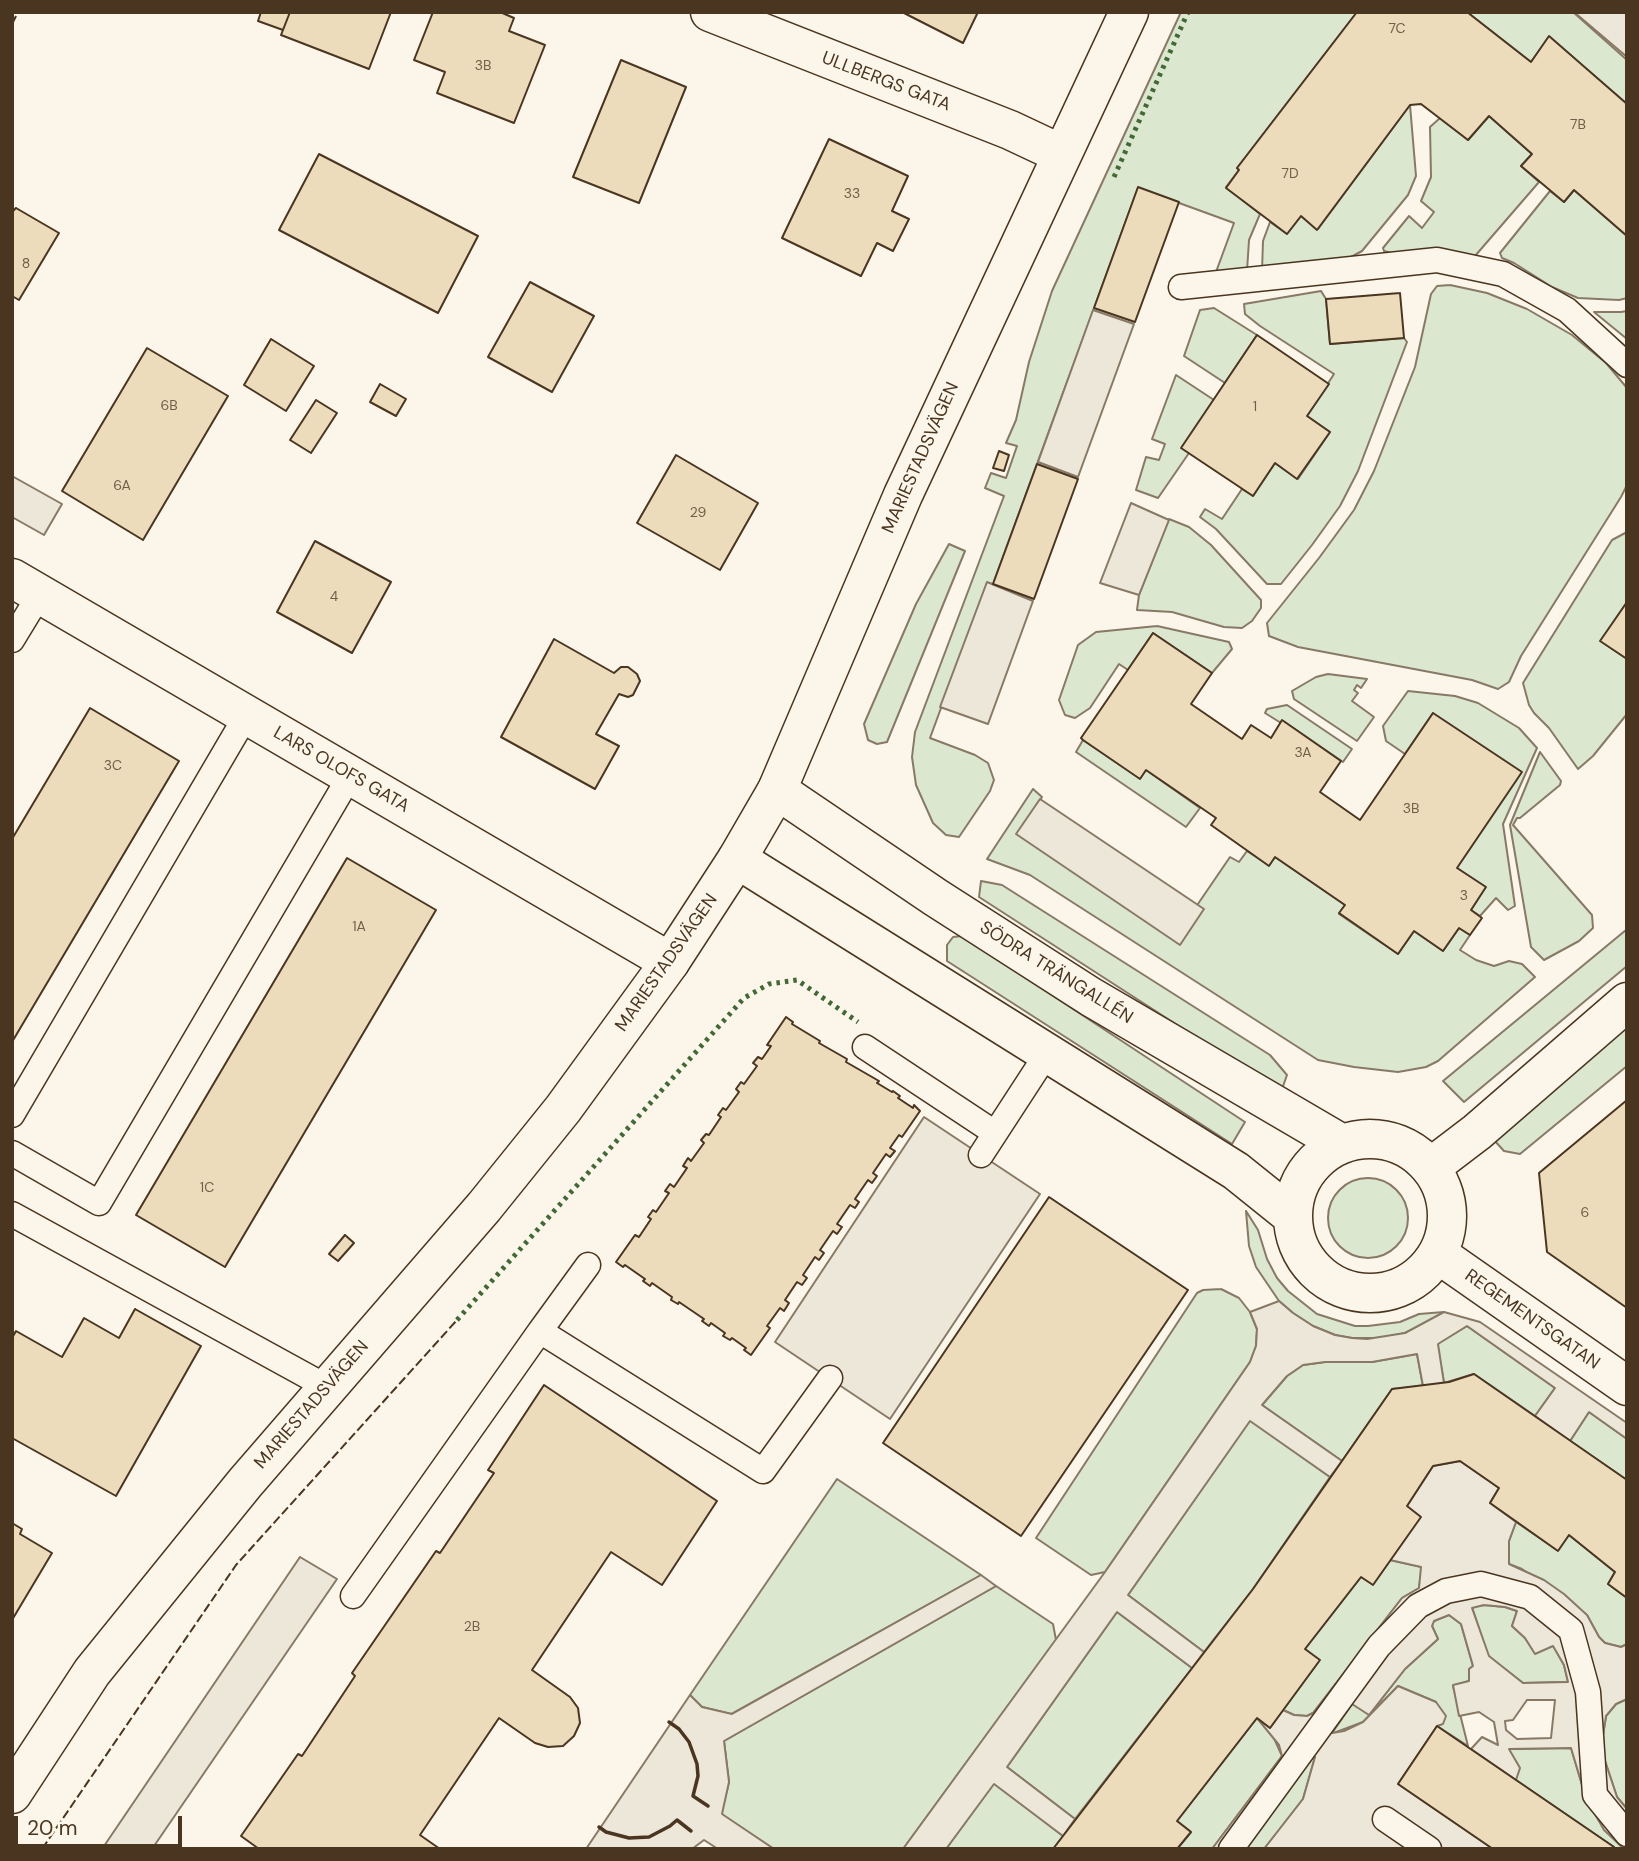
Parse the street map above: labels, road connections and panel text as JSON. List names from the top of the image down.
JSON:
{
  "streets": {
    "street": [
      "ULLBERGS GATA",
      "MARIESTADSVÄGEN",
      "LARS OLOFS GATA",
      "SÖDRA TRÄNGALLÉN",
      "REGEMENTSGATAN"
    ]
  },
  "crossings": [
    ["ULLBERGS GATA", "MARIESTADSVÄGEN"],
    ["MARIESTADSVÄGEN", "LARS OLOFS GATA"],
    ["MARIESTADSVÄGEN", "SÖDRA TRÄNGALLÉN"],
    ["SÖDRA TRÄNGALLÉN", "REGEMENTSGATAN"]
  ],
  "house_numbers": [
    "7C",
    "3B",
    "7B",
    "7D",
    "33",
    "8",
    "6B",
    "1",
    "6A",
    "29",
    "4",
    "3A",
    "3C",
    "3B",
    "3",
    "1A",
    "1C",
    "6",
    "2B"
  ],
  "scale_bar": "20 m"
}
